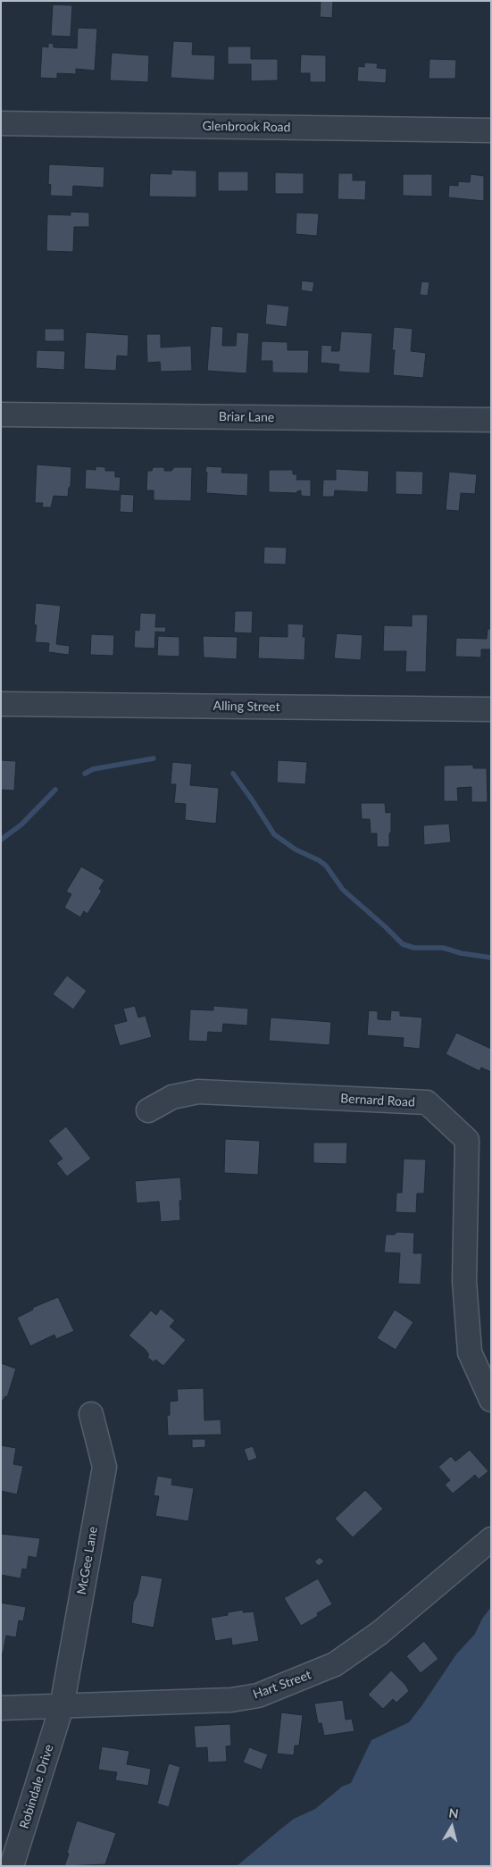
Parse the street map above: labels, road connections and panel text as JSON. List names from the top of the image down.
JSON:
{
  "streets": {
    "street": [
      "Glenbrook Road",
      "Briar Lane",
      "Alling Street",
      "Bernard Road",
      "McGee Lane",
      "Hart Street",
      "Robindale Drive"
    ]
  },
  "crossings": [
    ["McGee Lane", "Hart Street"],
    ["McGee Lane", "Robindale Drive"],
    ["Hart Street", "Robindale Drive"]
  ],
  "north": "top"
}
